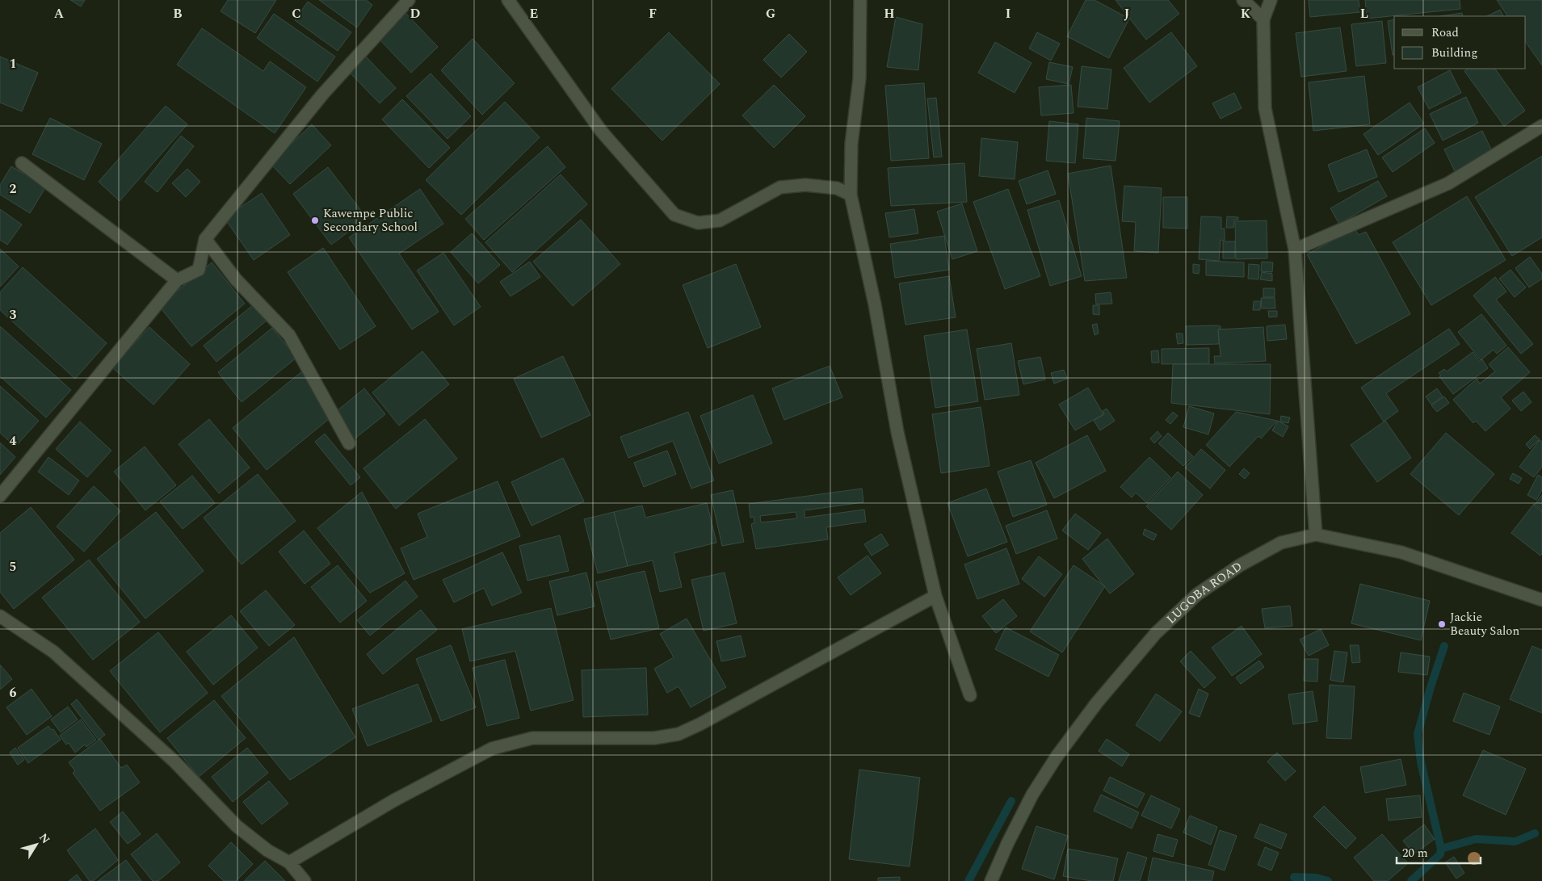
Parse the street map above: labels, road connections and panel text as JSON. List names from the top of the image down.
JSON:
{
  "streets": {
    "street": ["LUGOBA ROAD"]
  },
  "places": ["Kawempe Public Secondary School", "Jackie Beauty Salon"],
  "legend": ["Road", "Building"],
  "scale_bar": "20 m",
  "north": "top right",
  "grid": {
    "columns": [
      "A",
      "B",
      "C",
      "D",
      "E",
      "F",
      "G",
      "H",
      "I",
      "J",
      "K",
      "L"
    ],
    "rows": [
      "1",
      "2",
      "3",
      "4",
      "5",
      "6"
    ]
  }
}
